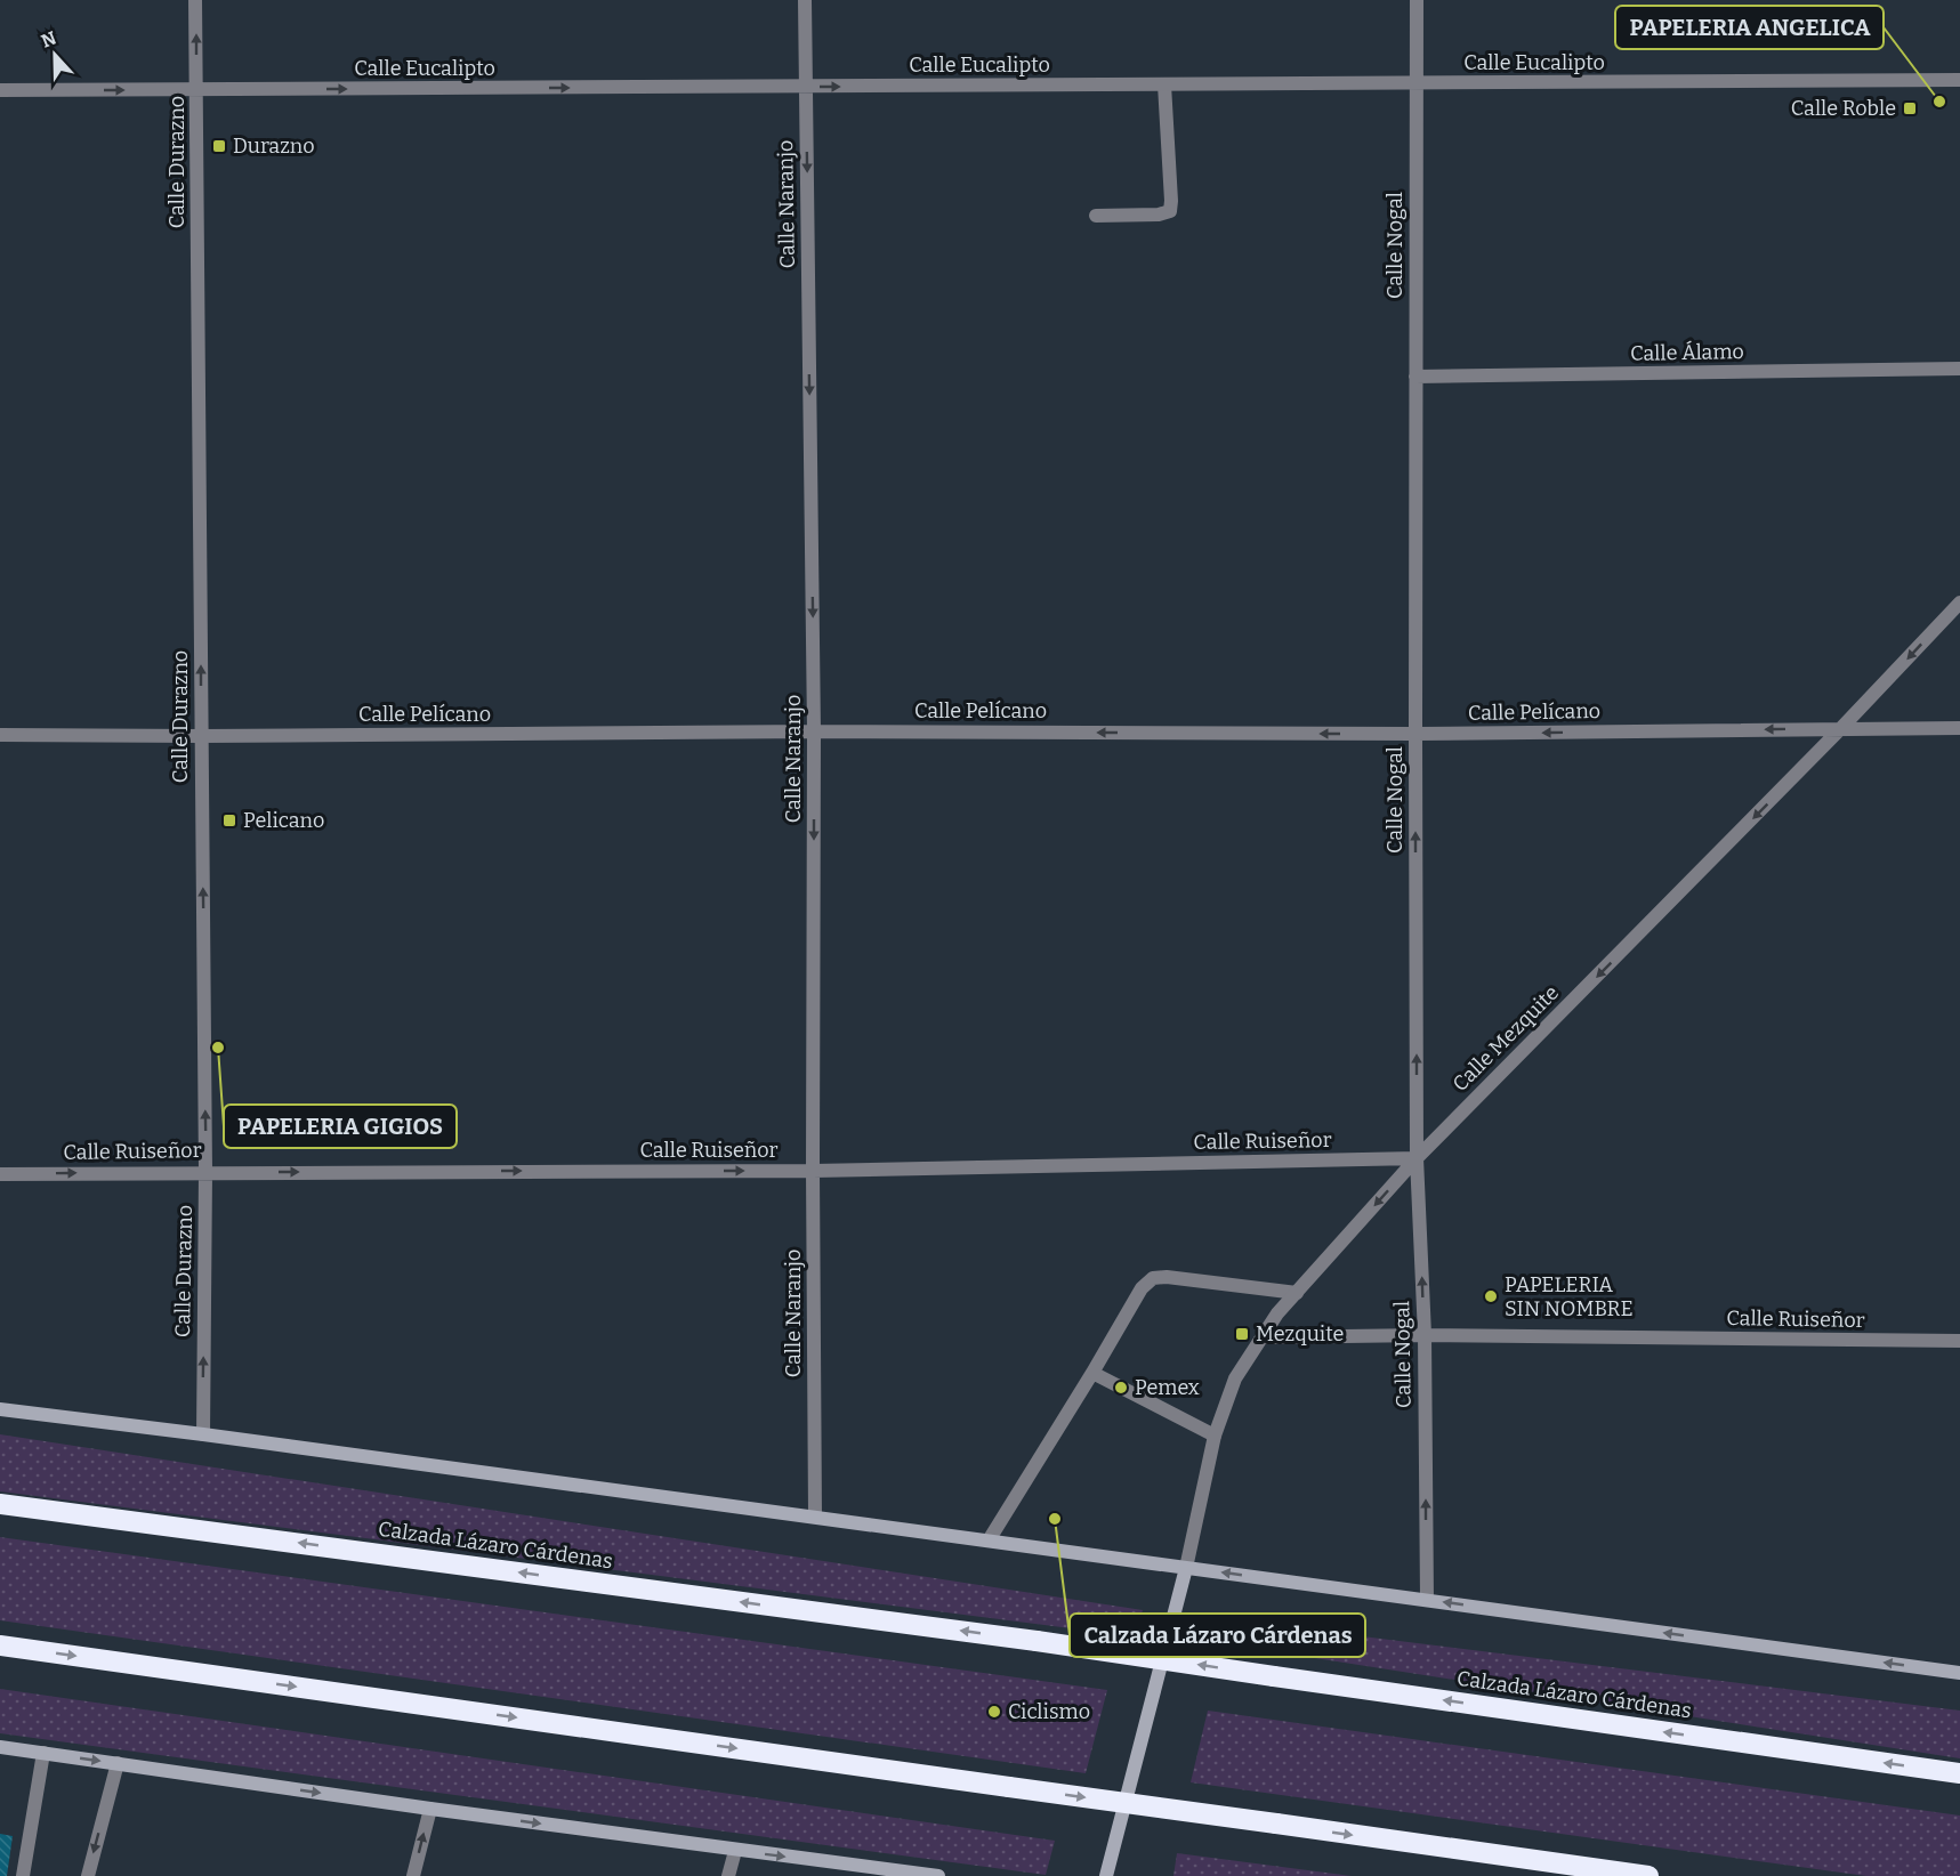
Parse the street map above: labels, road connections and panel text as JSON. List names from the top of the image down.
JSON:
{
  "streets": {
    "highway": ["Calzada Lázaro Cárdenas"],
    "street": [
      "Calle Eucalipto",
      "Calle Durazno",
      "Calle Naranjo",
      "Calle Nogal",
      "Calle Álamo",
      "Calle Pelícano",
      "Calle Mezquite",
      "Calle Ruiseñor"
    ]
  },
  "crossings": [
    ["Calle Eucalipto", "Calle Durazno"],
    ["Calle Eucalipto", "Calle Naranjo"],
    ["Calle Eucalipto", "Calle Nogal"],
    ["Calle Durazno", "Calle Pelícano"],
    ["Calle Durazno", "Calle Ruiseñor"],
    ["Calle Naranjo", "Calle Pelícano"],
    ["Calle Naranjo", "Calle Ruiseñor"],
    ["Calle Nogal", "Calle Álamo"],
    ["Calle Nogal", "Calle Pelícano"],
    ["Calle Nogal", "Calle Mezquite"],
    ["Calle Nogal", "Calle Ruiseñor"],
    ["Calle Pelícano", "Calle Mezquite"],
    ["Calle Mezquite", "Calle Ruiseñor"]
  ],
  "one_way": [
    "Calle Eucalipto",
    "Calle Durazno",
    "Calle Naranjo",
    "Calle Nogal",
    "Calle Pelícano",
    "Calle Mezquite",
    "Calle Ruiseñor"
  ],
  "places": {
    "other": [
      "PAPELERIA ANGELICA",
      "PAPELERIA GIGIOS",
      "PAPELERIA SIN NOMBRE",
      "Pemex",
      "Calzada Lázaro Cárdenas",
      "Ciclismo"
    ],
    "transit": [
      "Calle Roble",
      "Durazno",
      "Pelicano",
      "Mezquite"
    ]
  },
  "north": "top"
}
